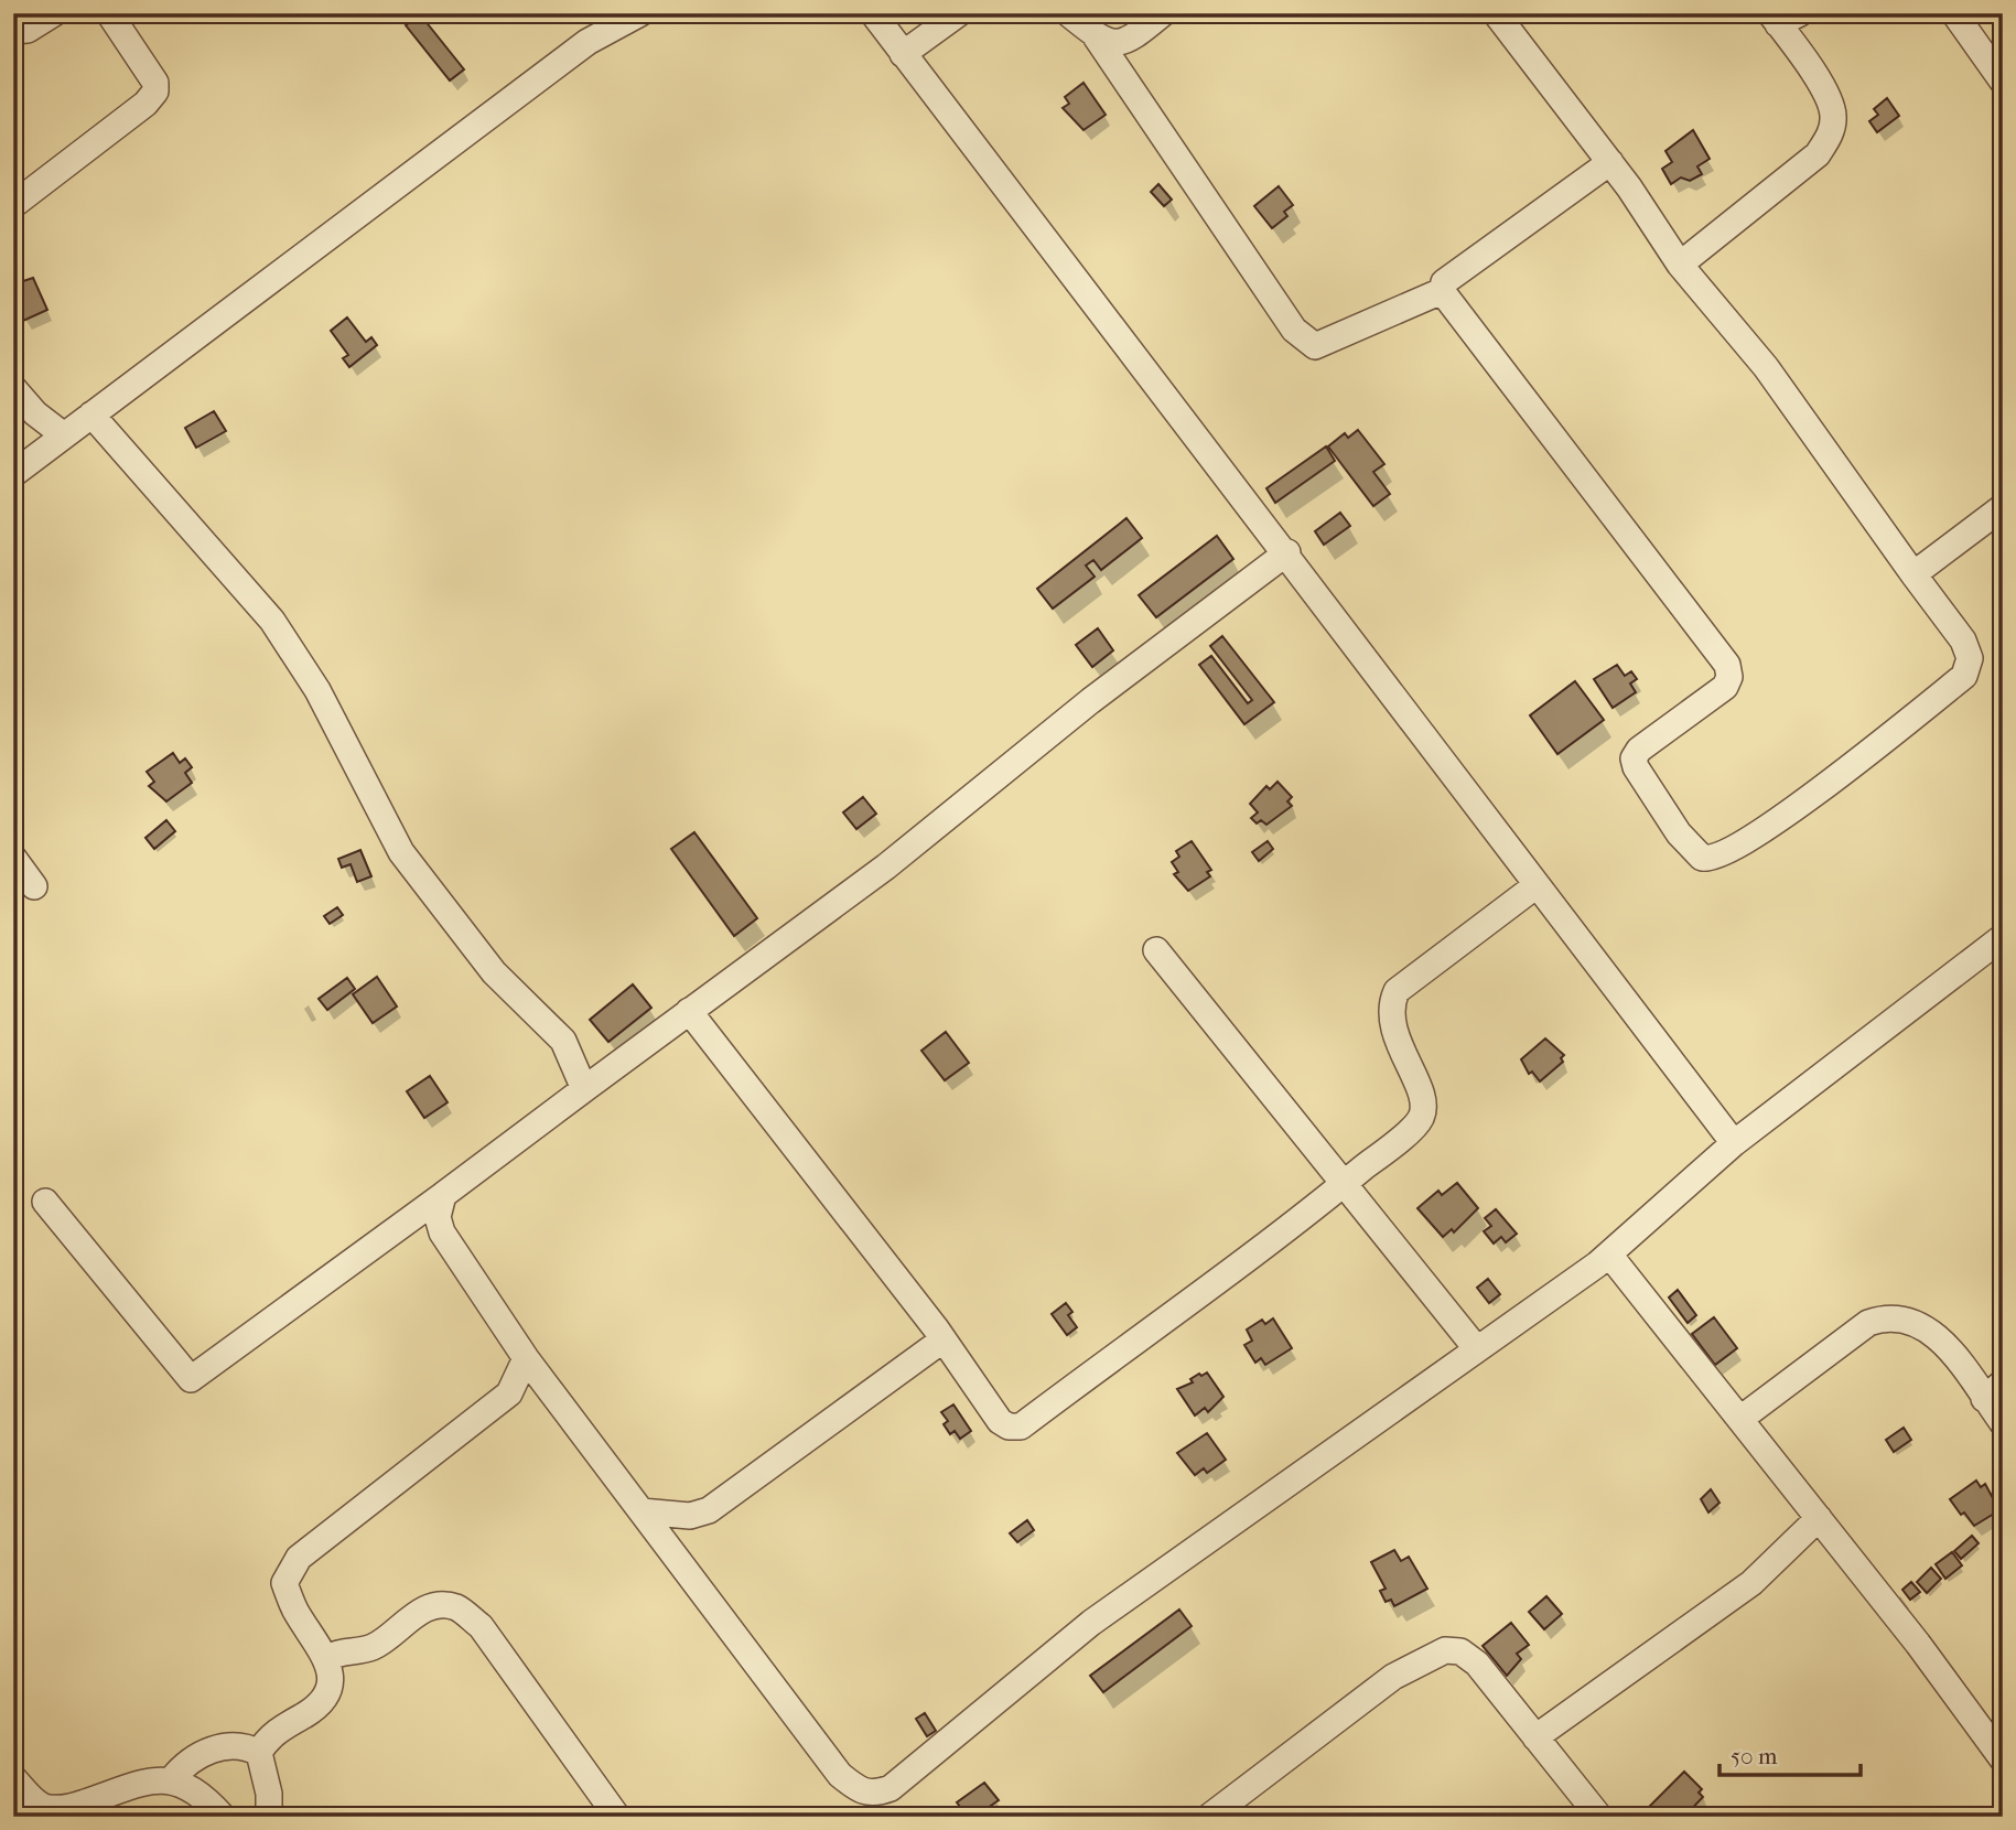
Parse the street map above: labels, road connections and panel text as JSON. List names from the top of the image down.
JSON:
{
  "scale_bar": "50 m"
}
